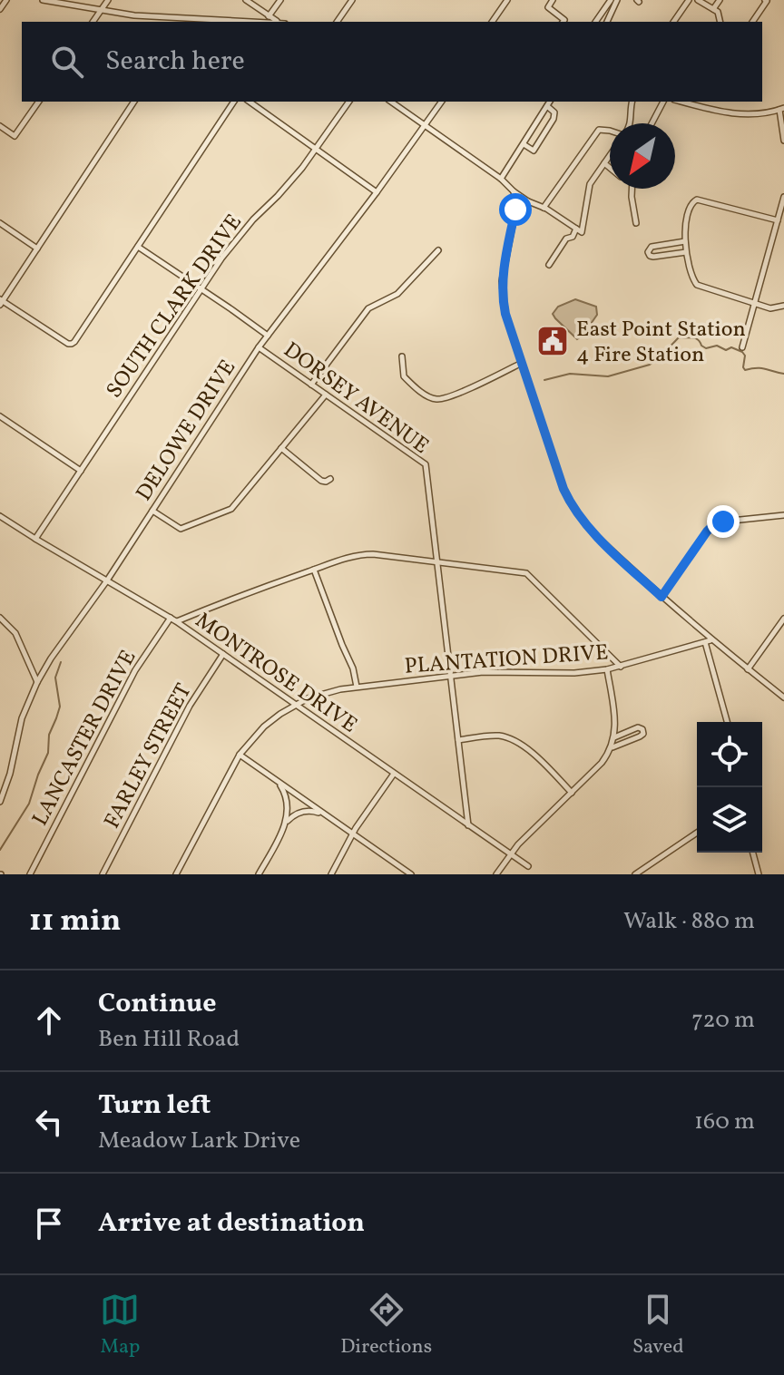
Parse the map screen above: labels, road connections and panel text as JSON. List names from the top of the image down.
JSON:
{
  "streets": {
    "street": [
      "SOUTH CLARK DRIVE",
      "DORSEY AVENUE",
      "DELOWE DRIVE",
      "PLANTATION DRIVE",
      "MONTROSE DRIVE",
      "LANCASTER DRIVE",
      "FARLEY STREET"
    ]
  },
  "crossings": [
    ["SOUTH CLARK DRIVE", "DORSEY AVENUE"],
    ["SOUTH CLARK DRIVE", "MONTROSE DRIVE"],
    ["DORSEY AVENUE", "DELOWE DRIVE"],
    ["DORSEY AVENUE", "PLANTATION DRIVE"],
    ["DORSEY AVENUE", "MONTROSE DRIVE"],
    ["DELOWE DRIVE", "MONTROSE DRIVE"],
    ["PLANTATION DRIVE", "MONTROSE DRIVE"],
    ["MONTROSE DRIVE", "LANCASTER DRIVE"],
    ["MONTROSE DRIVE", "FARLEY STREET"]
  ],
  "places": {
    "public building": ["East Point Station 4 Fire Station"]
  },
  "north": "bottom left",
  "page": {
    "search": "Search here",
    "heading": ["11 min", "Walk · 880 m"],
    "list": [
      ["Continue", "Ben Hill Road", "720 m"],
      ["Turn left", "Meadow Lark Drive", "160 m"],
      "Arrive at destination"
    ],
    "nav": ["Map", "Directions", "Saved"]
  }
}
